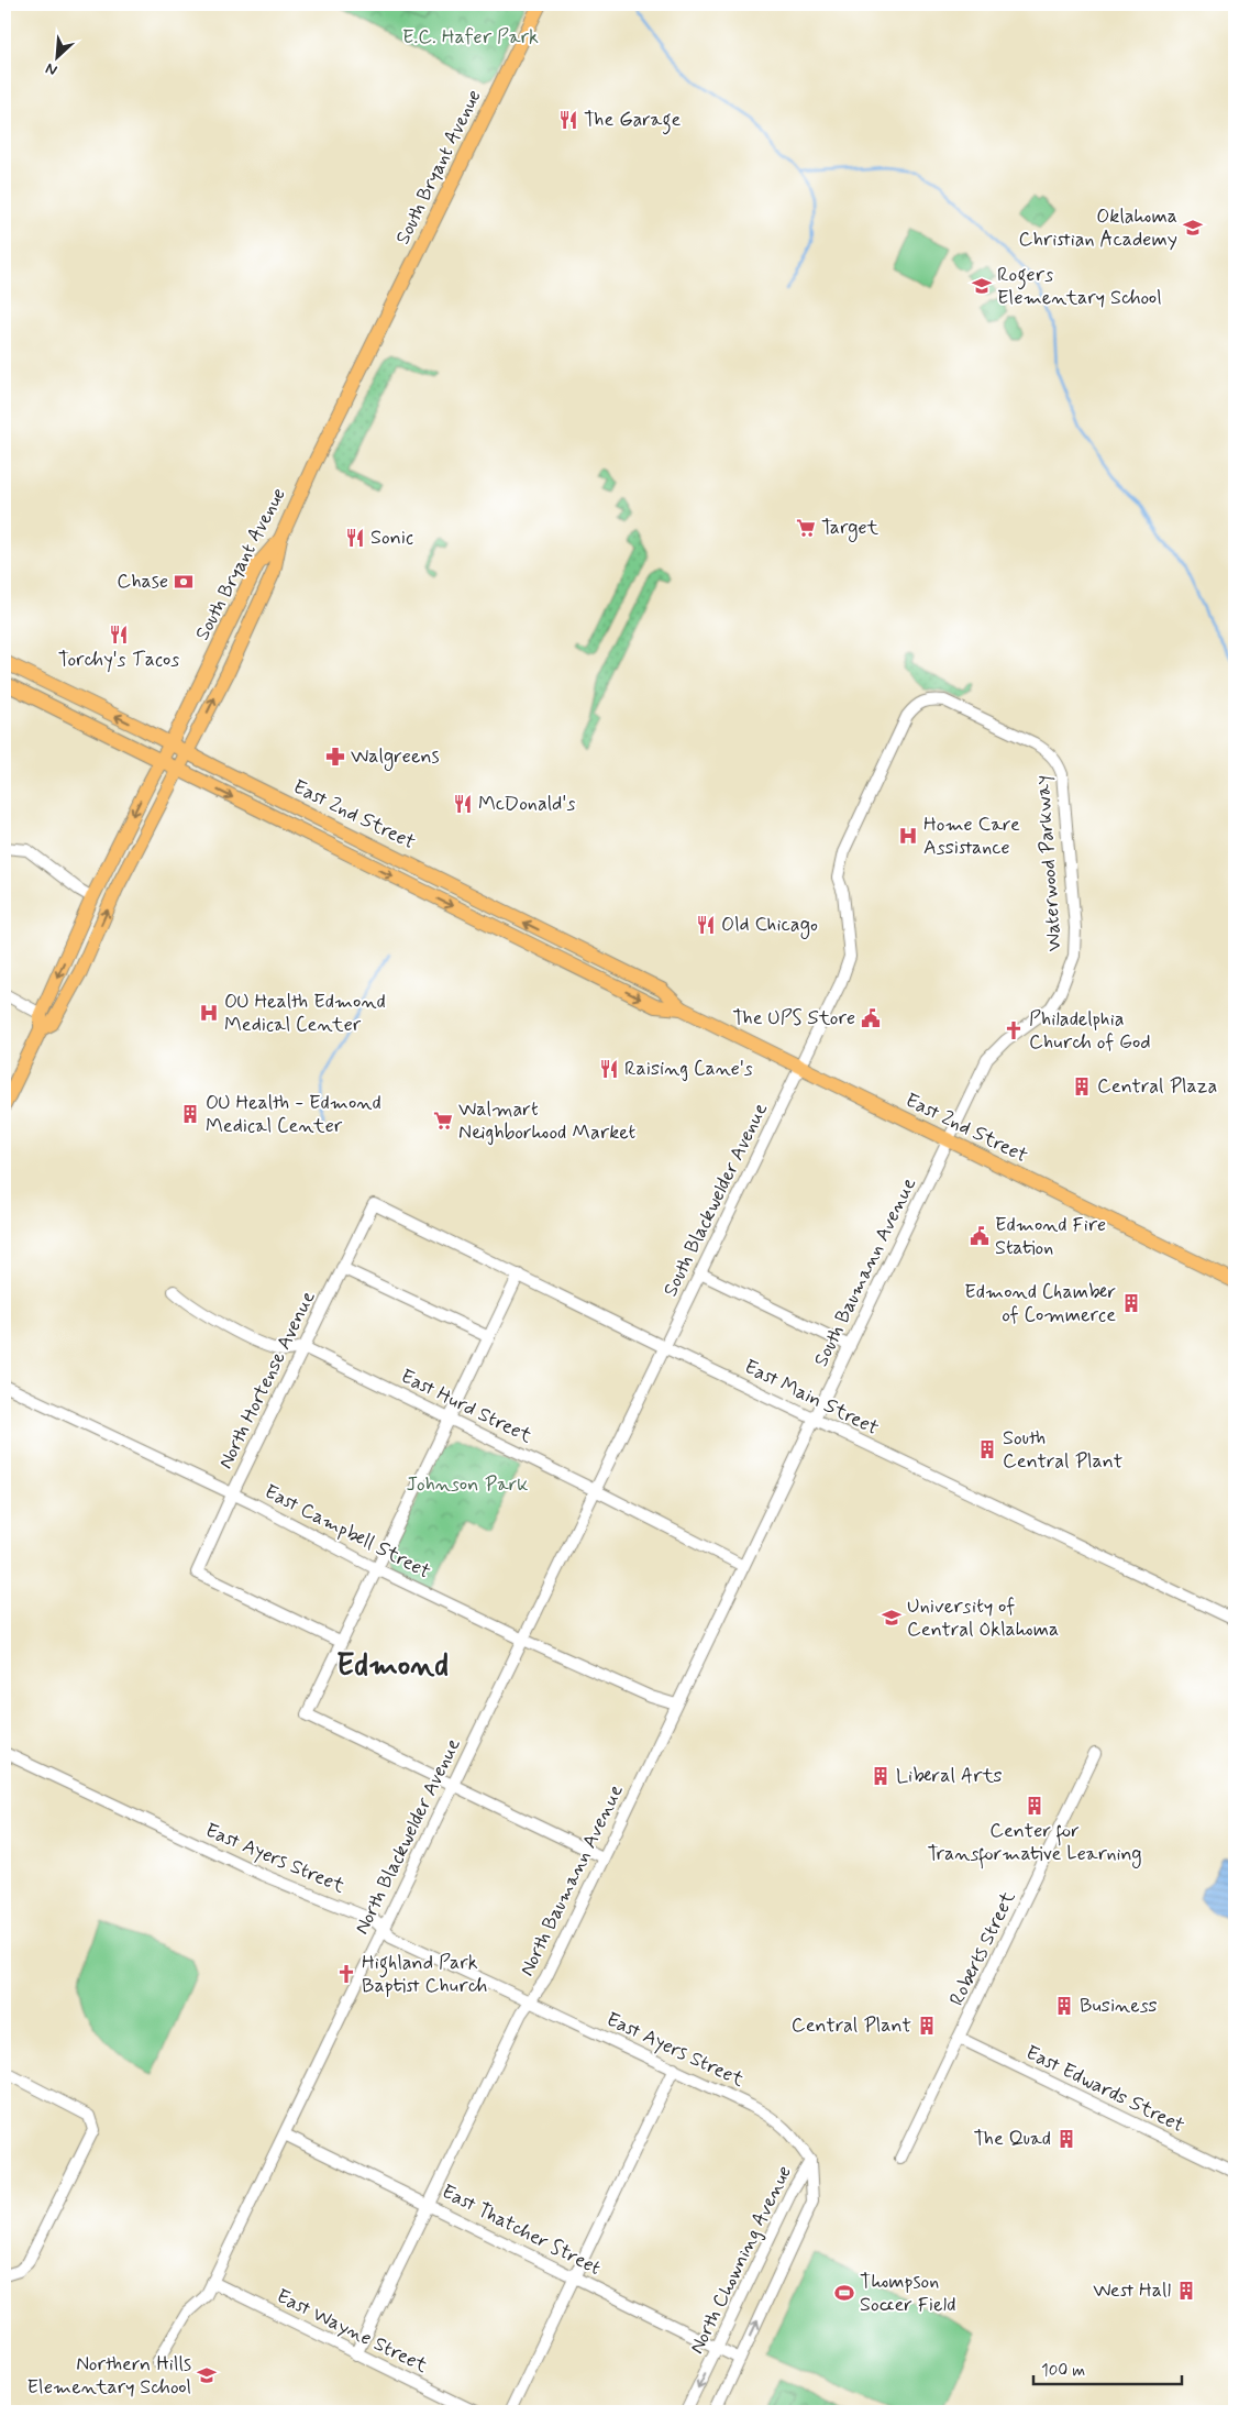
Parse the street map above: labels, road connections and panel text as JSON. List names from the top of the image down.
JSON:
{
  "streets": {
    "main road": ["South Bryant Avenue", "East 2nd Street"],
    "street": [
      "Waterwood Parkway",
      "South Blackwelder Avenue",
      "South Baumann Avenue",
      "North Hortense Avenue",
      "East Main Street",
      "East Hurd Street",
      "East Campbell Street",
      "North Blackwelder Avenue",
      "East Ayers Street",
      "North Baumann Avenue",
      "Roberts Street",
      "East Edwards Street",
      "East Thatcher Street",
      "North Chowning Avenue",
      "East Wayne Street"
    ]
  },
  "crossings": [
    ["South Bryant Avenue", "East 2nd Street"],
    ["East 2nd Street", "Waterwood Parkway"],
    ["East 2nd Street", "South Blackwelder Avenue"],
    ["East 2nd Street", "South Baumann Avenue"],
    ["Waterwood Parkway", "South Blackwelder Avenue"],
    ["Waterwood Parkway", "South Baumann Avenue"],
    ["South Blackwelder Avenue", "East Main Street"],
    ["South Blackwelder Avenue", "North Blackwelder Avenue"],
    ["South Baumann Avenue", "East Main Street"],
    ["South Baumann Avenue", "North Baumann Avenue"],
    ["North Hortense Avenue", "East Main Street"],
    ["North Hortense Avenue", "East Hurd Street"],
    ["North Hortense Avenue", "East Campbell Street"],
    ["East Main Street", "North Blackwelder Avenue"],
    ["East Main Street", "North Baumann Avenue"],
    ["East Hurd Street", "North Blackwelder Avenue"],
    ["East Hurd Street", "North Baumann Avenue"],
    ["East Campbell Street", "North Blackwelder Avenue"],
    ["East Campbell Street", "North Baumann Avenue"],
    ["North Blackwelder Avenue", "East Ayers Street"],
    ["North Blackwelder Avenue", "East Thatcher Street"],
    ["North Blackwelder Avenue", "East Wayne Street"],
    ["East Ayers Street", "North Baumann Avenue"],
    ["East Ayers Street", "North Chowning Avenue"],
    ["North Baumann Avenue", "East Thatcher Street"],
    ["North Baumann Avenue", "East Wayne Street"],
    ["Roberts Street", "East Edwards Street"],
    ["East Thatcher Street", "North Chowning Avenue"]
  ],
  "districts": ["Edmond"],
  "parks": ["E.C. Hafer Park", "Johnson Park"],
  "places": {
    "restaurant": [
      "The Garage",
      "Sonic",
      "Torchy's Tacos",
      "McDonald's",
      "Old Chicago",
      "Raising Cane's"
    ],
    "school or university": [
      "Oklahoma Christian Academy",
      "Rogers Elementary School",
      "University of Central Oklahoma",
      "Northern Hills Elementary School"
    ],
    "supermarket": ["Target", "Walmart Neighborhood Market"],
    "bank": ["Chase"],
    "pharmacy": ["Walgreens"],
    "hospital": ["Home Care Assistance", "OU Health Edmond Medical Center"],
    "public building": ["The UPS Store", "Edmond Fire Station"],
    "church": ["Philadelphia Church of God", "Highland Park Baptist Church"],
    "building": [
      "Central Plaza",
      "OU Health - Edmond Medical Center",
      "Edmond Chamber of Commerce",
      "South Central Plant",
      "Liberal Arts",
      "Center for Transformative Learning",
      "Business",
      "Central Plant",
      "The Quad",
      "West Hall"
    ],
    "sports": ["Thompson Soccer Field"]
  },
  "scale_bar": "100 m",
  "north": "bottom left"
}
